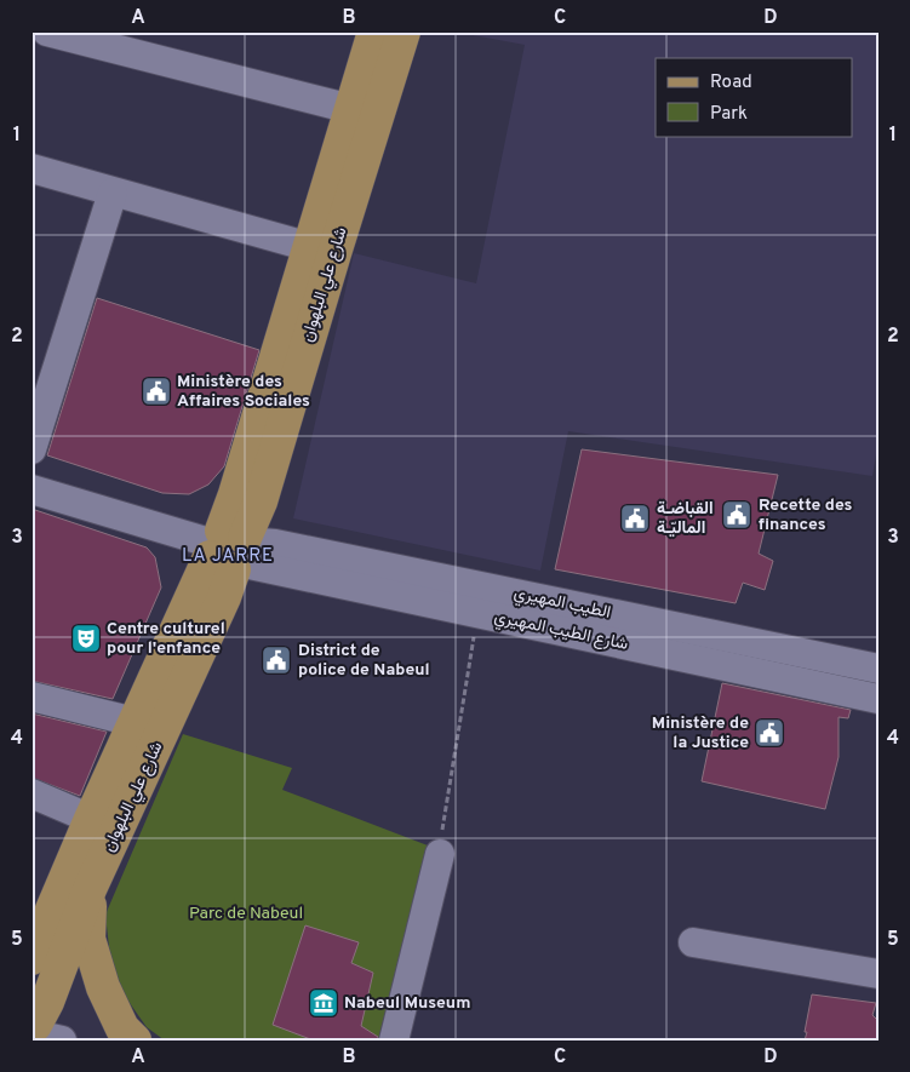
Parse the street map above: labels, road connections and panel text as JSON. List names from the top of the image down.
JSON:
{
  "streets": {
    "main road": ["شارع علي البلهوان"],
    "street": ["الطيب المهيري", "شارع الطيب المهيري"]
  },
  "crossings": [
    ["شارع علي البلهوان", "الطيب المهيري"],
    ["شارع علي البلهوان", "شارع الطيب المهيري"],
    ["الطيب المهيري", "شارع الطيب المهيري"]
  ],
  "districts": ["LA JARRE"],
  "parks": ["Parc de Nabeul"],
  "places": {
    "public building": [
      "Ministère des Affaires Sociales",
      "Recette des finances",
      "القباضـة الماليّـة",
      "District de police de Nabeul",
      "Ministère de la Justice"
    ],
    "theatre": ["Centre culturel pour l'enfance"],
    "museum": ["Nabeul Museum"]
  },
  "legend": ["Road", "Park"],
  "grid": {
    "columns": [
      "A",
      "B",
      "C",
      "D"
    ],
    "rows": [
      "1",
      "2",
      "3",
      "4",
      "5"
    ]
  }
}
